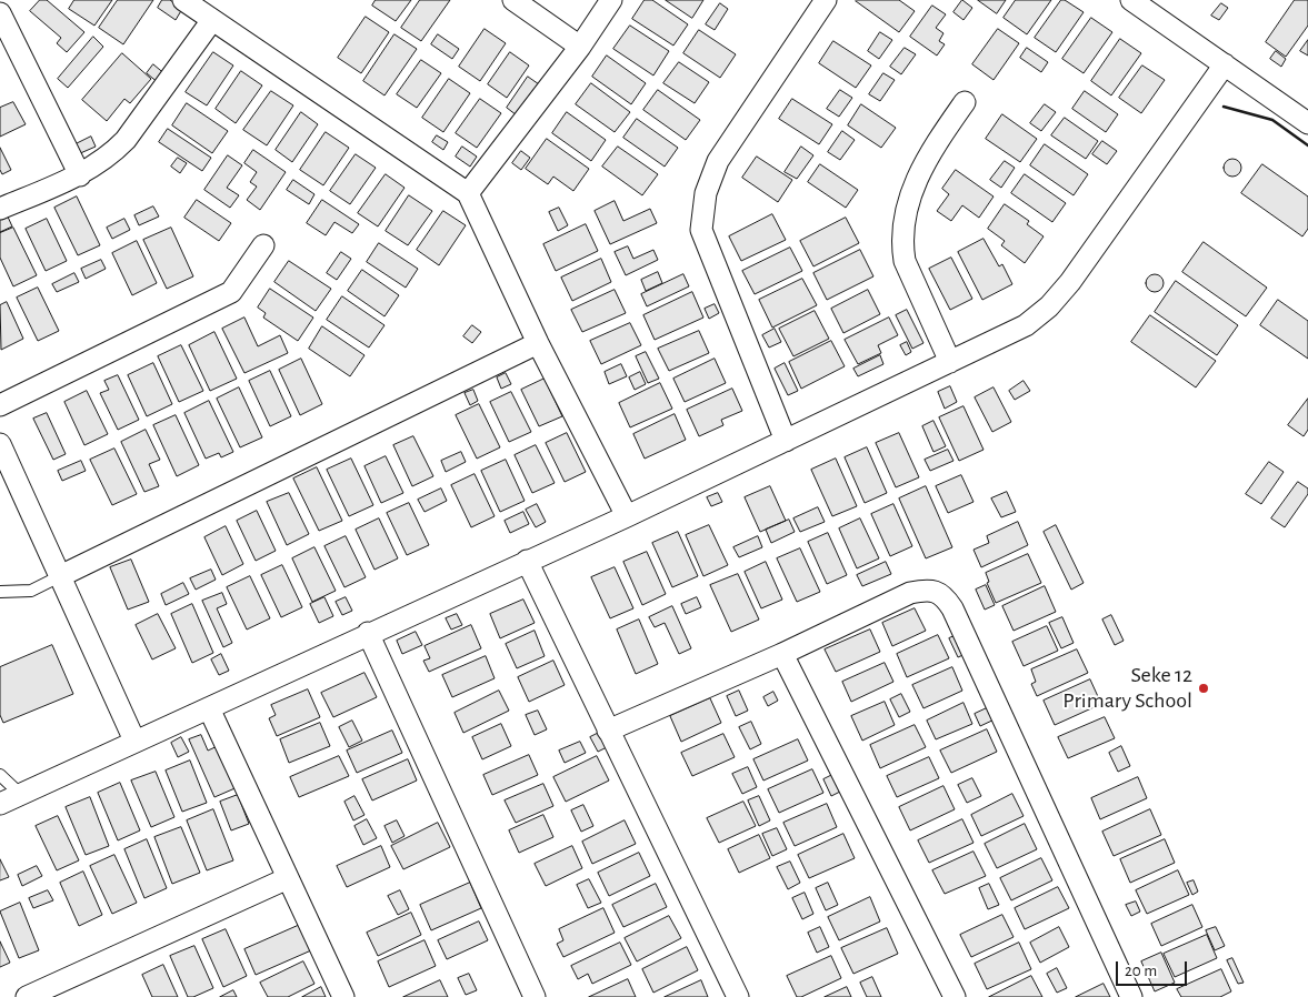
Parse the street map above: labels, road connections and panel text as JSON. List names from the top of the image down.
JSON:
{
  "places": ["Seke 12 Primary School"],
  "scale_bar": "20 m"
}
